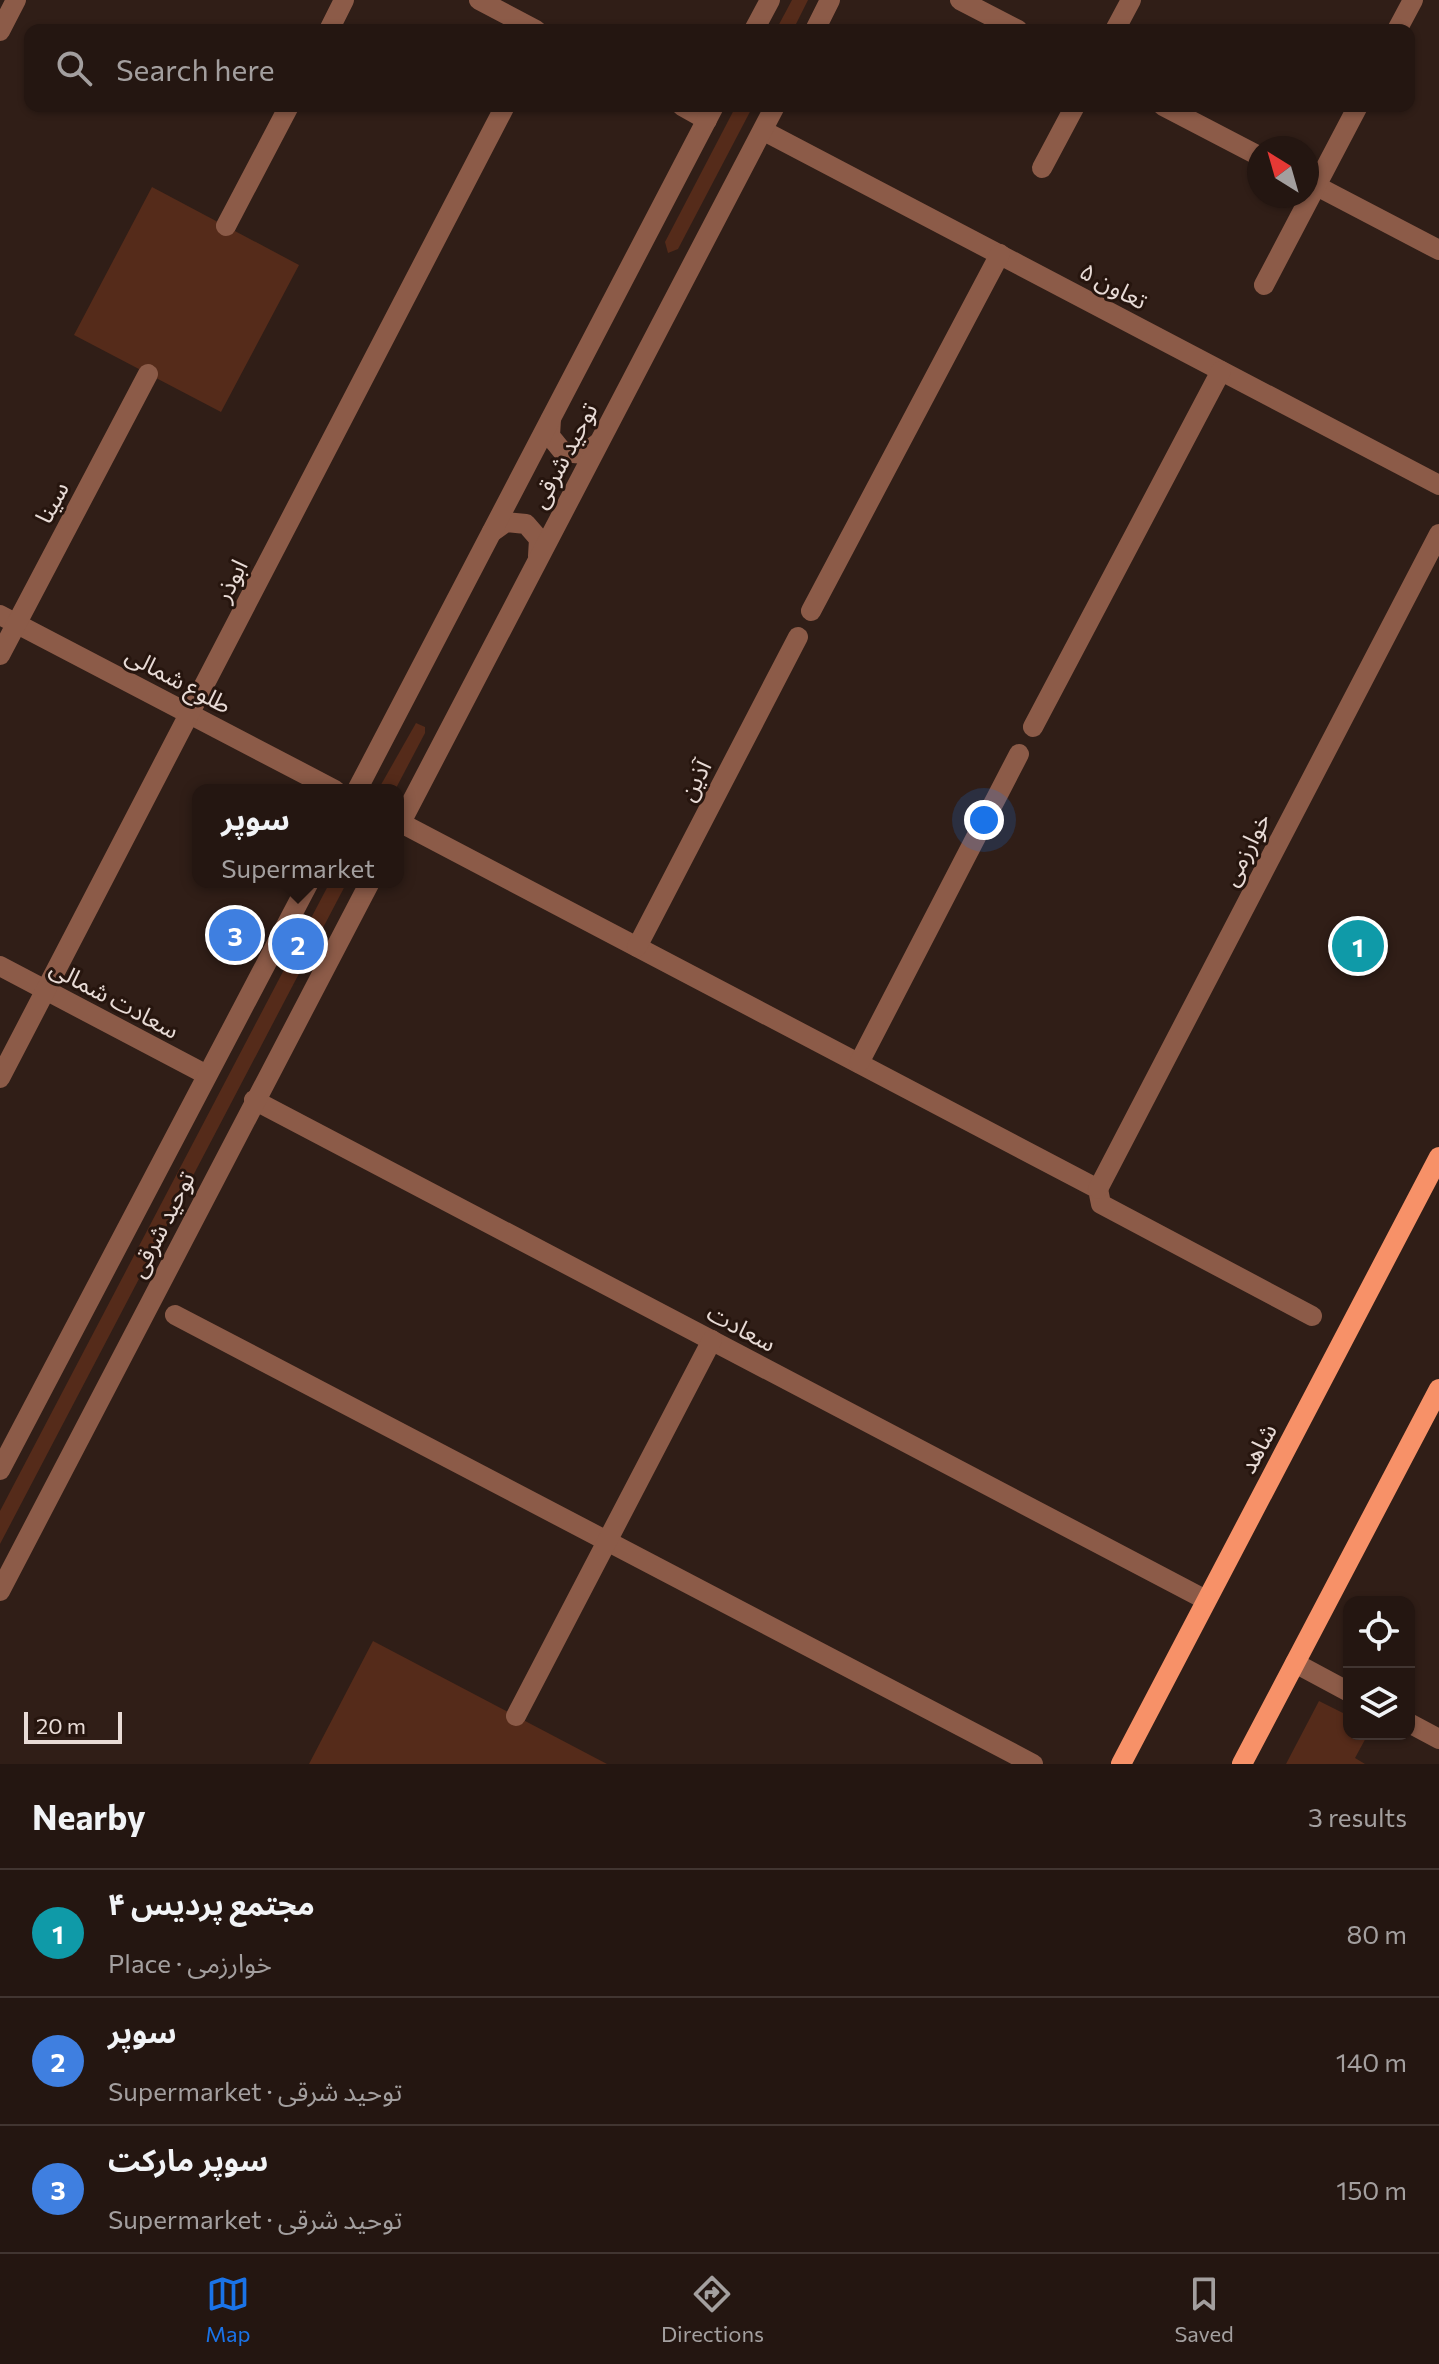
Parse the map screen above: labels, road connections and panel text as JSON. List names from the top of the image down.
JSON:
{
  "streets": {
    "main road": ["شاهد"],
    "street": [
      "تعاون ۵",
      "توحید شرقی",
      "سینا",
      "ابوذر",
      "طلوع شمالی",
      "آذین",
      "خوارزمی",
      "سعادت شمالی",
      "سعادت"
    ]
  },
  "crossings": [
    ["تعاون ۵", "توحید شرقی"],
    ["توحید شرقی", "سعادت شمالی"],
    ["توحید شرقی", "سعادت"],
    ["سینا", "طلوع شمالی"],
    ["ابوذر", "طلوع شمالی"],
    ["ابوذر", "سعادت شمالی"],
    ["سعادت", "شاهد"]
  ],
  "scale_bar": "20 m",
  "north": "top left",
  "page": {
    "search": "Search here",
    "popup": ["سوپر", "Supermarket"],
    "pins": ["3", "2", "1"],
    "scale": "20 m",
    "heading": ["Nearby", "3 results"],
    "list": [
      {
        "mark": "1",
        "name": "مجتمع پردیس ۴",
        "note": "Place · خوارزمی",
        "value": "80 m"
      },
      {
        "mark": "2",
        "name": "سوپر",
        "note": "Supermarket · توحید شرقی",
        "value": "140 m"
      },
      {
        "mark": "3",
        "name": "سوپر مارکت",
        "note": "Supermarket · توحید شرقی",
        "value": "150 m"
      }
    ],
    "nav": ["Map", "Directions", "Saved"]
  }
}
